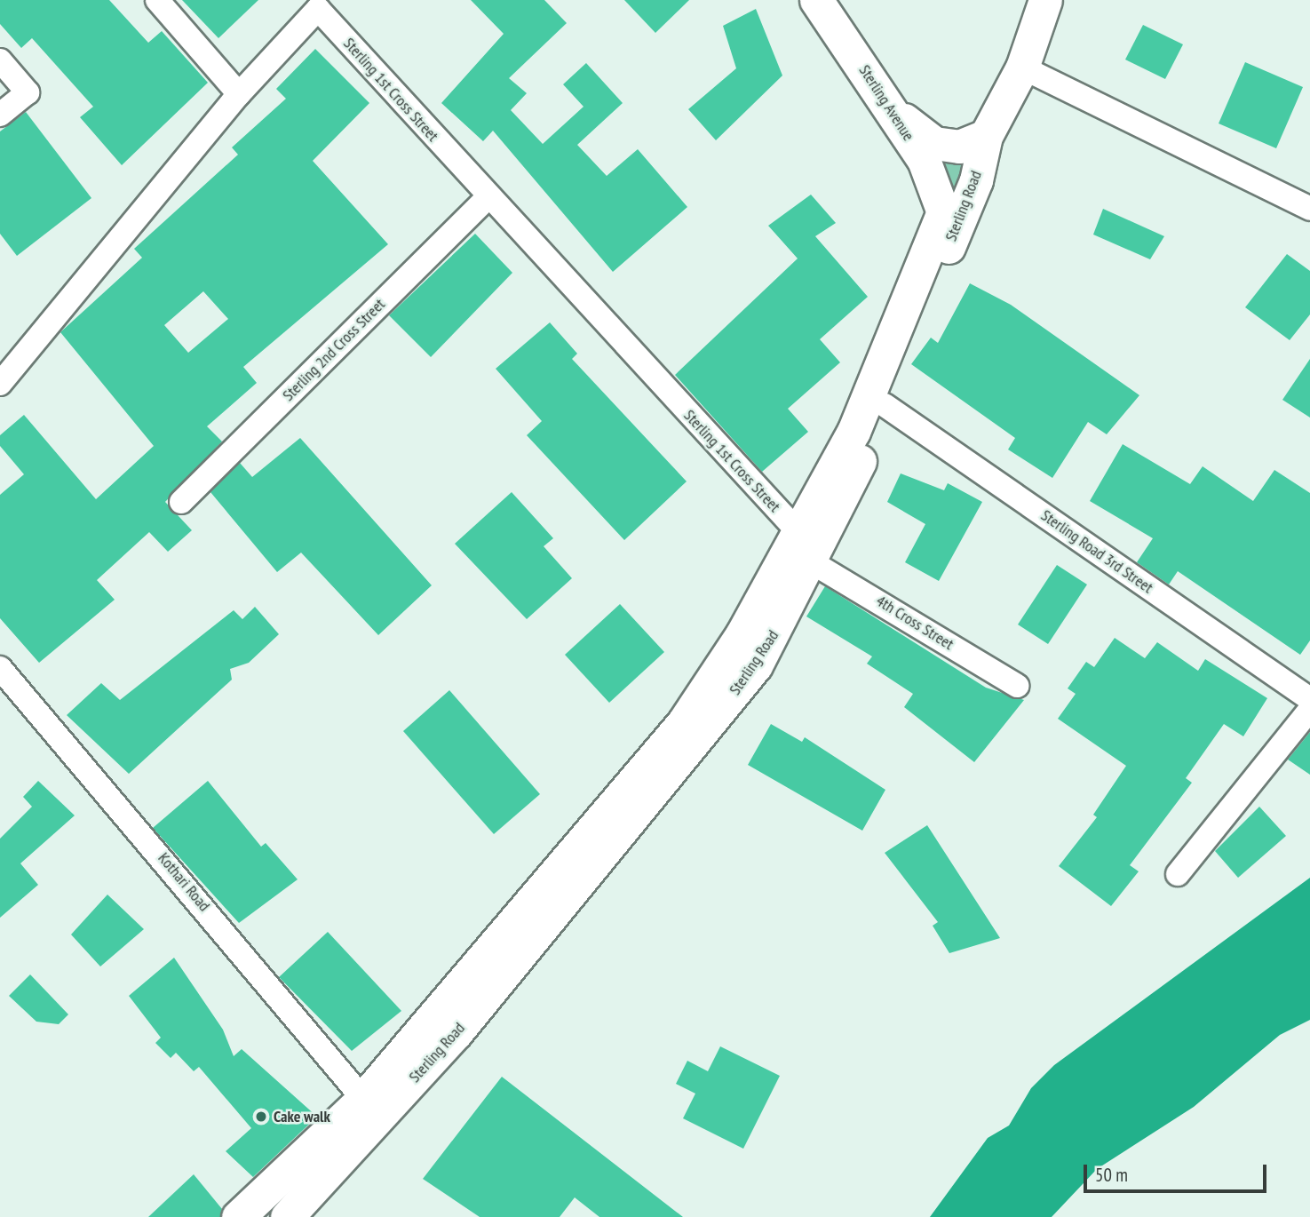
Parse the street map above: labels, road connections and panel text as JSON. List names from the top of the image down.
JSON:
{
  "streets": {
    "main road": ["Sterling Avenue", "Sterling Road"],
    "street": [
      "Sterling 1st Cross Street",
      "Sterling 2nd Cross Street",
      "Sterling Road 3rd Street",
      "4th Cross Street",
      "Kothari Road"
    ]
  },
  "crossings": [
    ["Sterling 1st Cross Street", "Sterling Road"],
    ["Sterling 1st Cross Street", "Sterling 2nd Cross Street"],
    ["Sterling Avenue", "Sterling Road"],
    ["Sterling Road", "Sterling Road 3rd Street"],
    ["Sterling Road", "4th Cross Street"],
    ["Sterling Road", "Kothari Road"]
  ],
  "places": ["Cake walk"],
  "scale_bar": "50 m"
}
